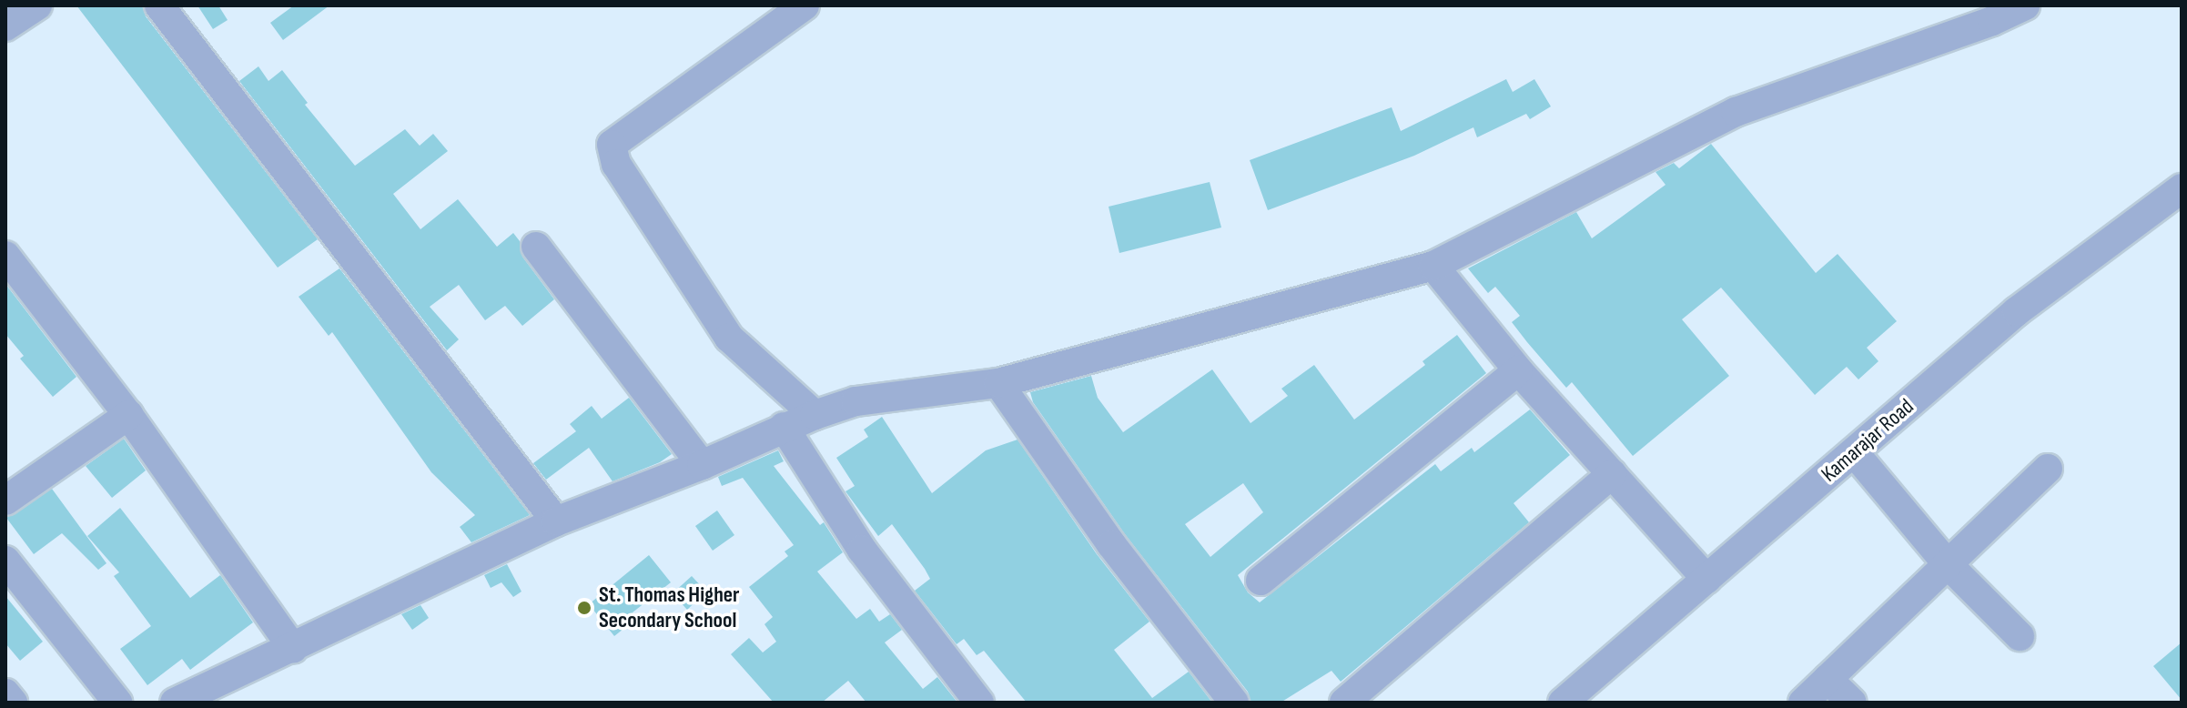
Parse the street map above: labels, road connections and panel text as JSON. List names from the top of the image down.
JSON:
{
  "streets": {
    "street": ["Kamarajar Road"]
  },
  "places": ["St. Thomas Higher Secondary School"]
}
